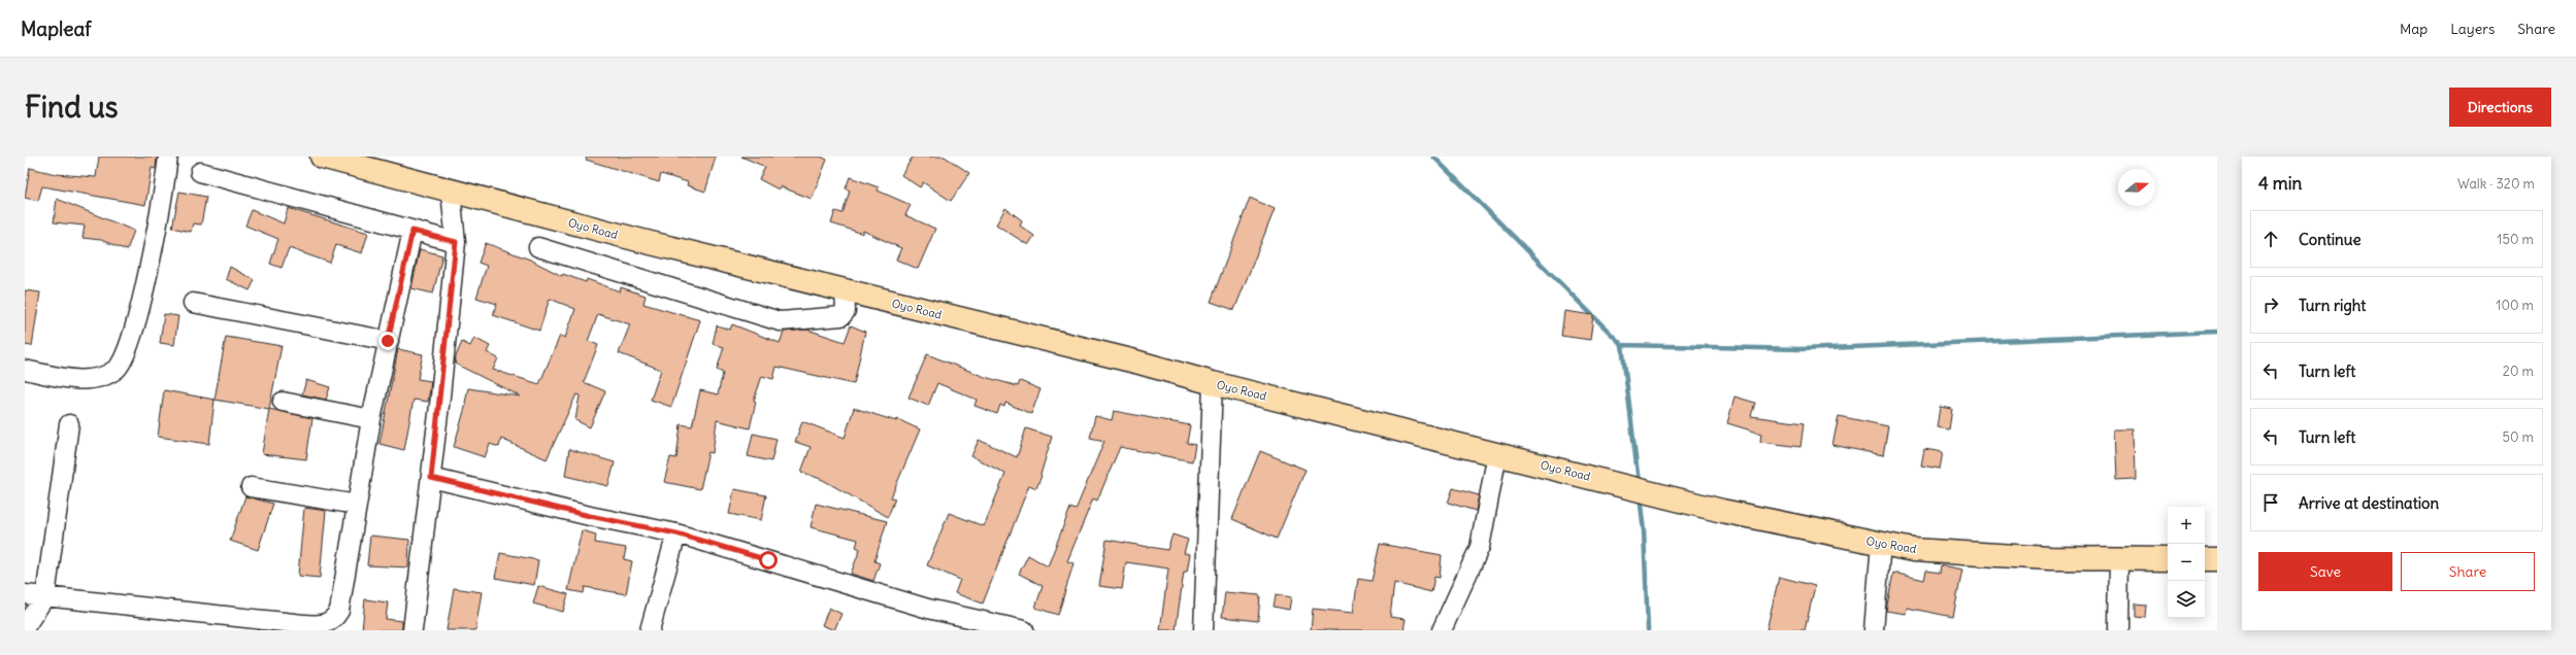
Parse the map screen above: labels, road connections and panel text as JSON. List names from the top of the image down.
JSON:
{
  "streets": {
    "highway": ["Oyo Road"]
  },
  "north": "right",
  "page": {
    "header": "Mapleaf",
    "nav": ["Map", "Layers", "Share"],
    "buttons": [
      "Directions",
      ["Save", "Share"]
    ],
    "title": "Find us",
    "heading": ["4 min", "Walk · 320 m"],
    "list": [
      ["Continue", "150 m"],
      ["Turn right", "100 m"],
      ["Turn left", "20 m"],
      ["Turn left", "50 m"],
      "Arrive at destination"
    ],
    "map_buttons": ["+", "−"]
  }
}
